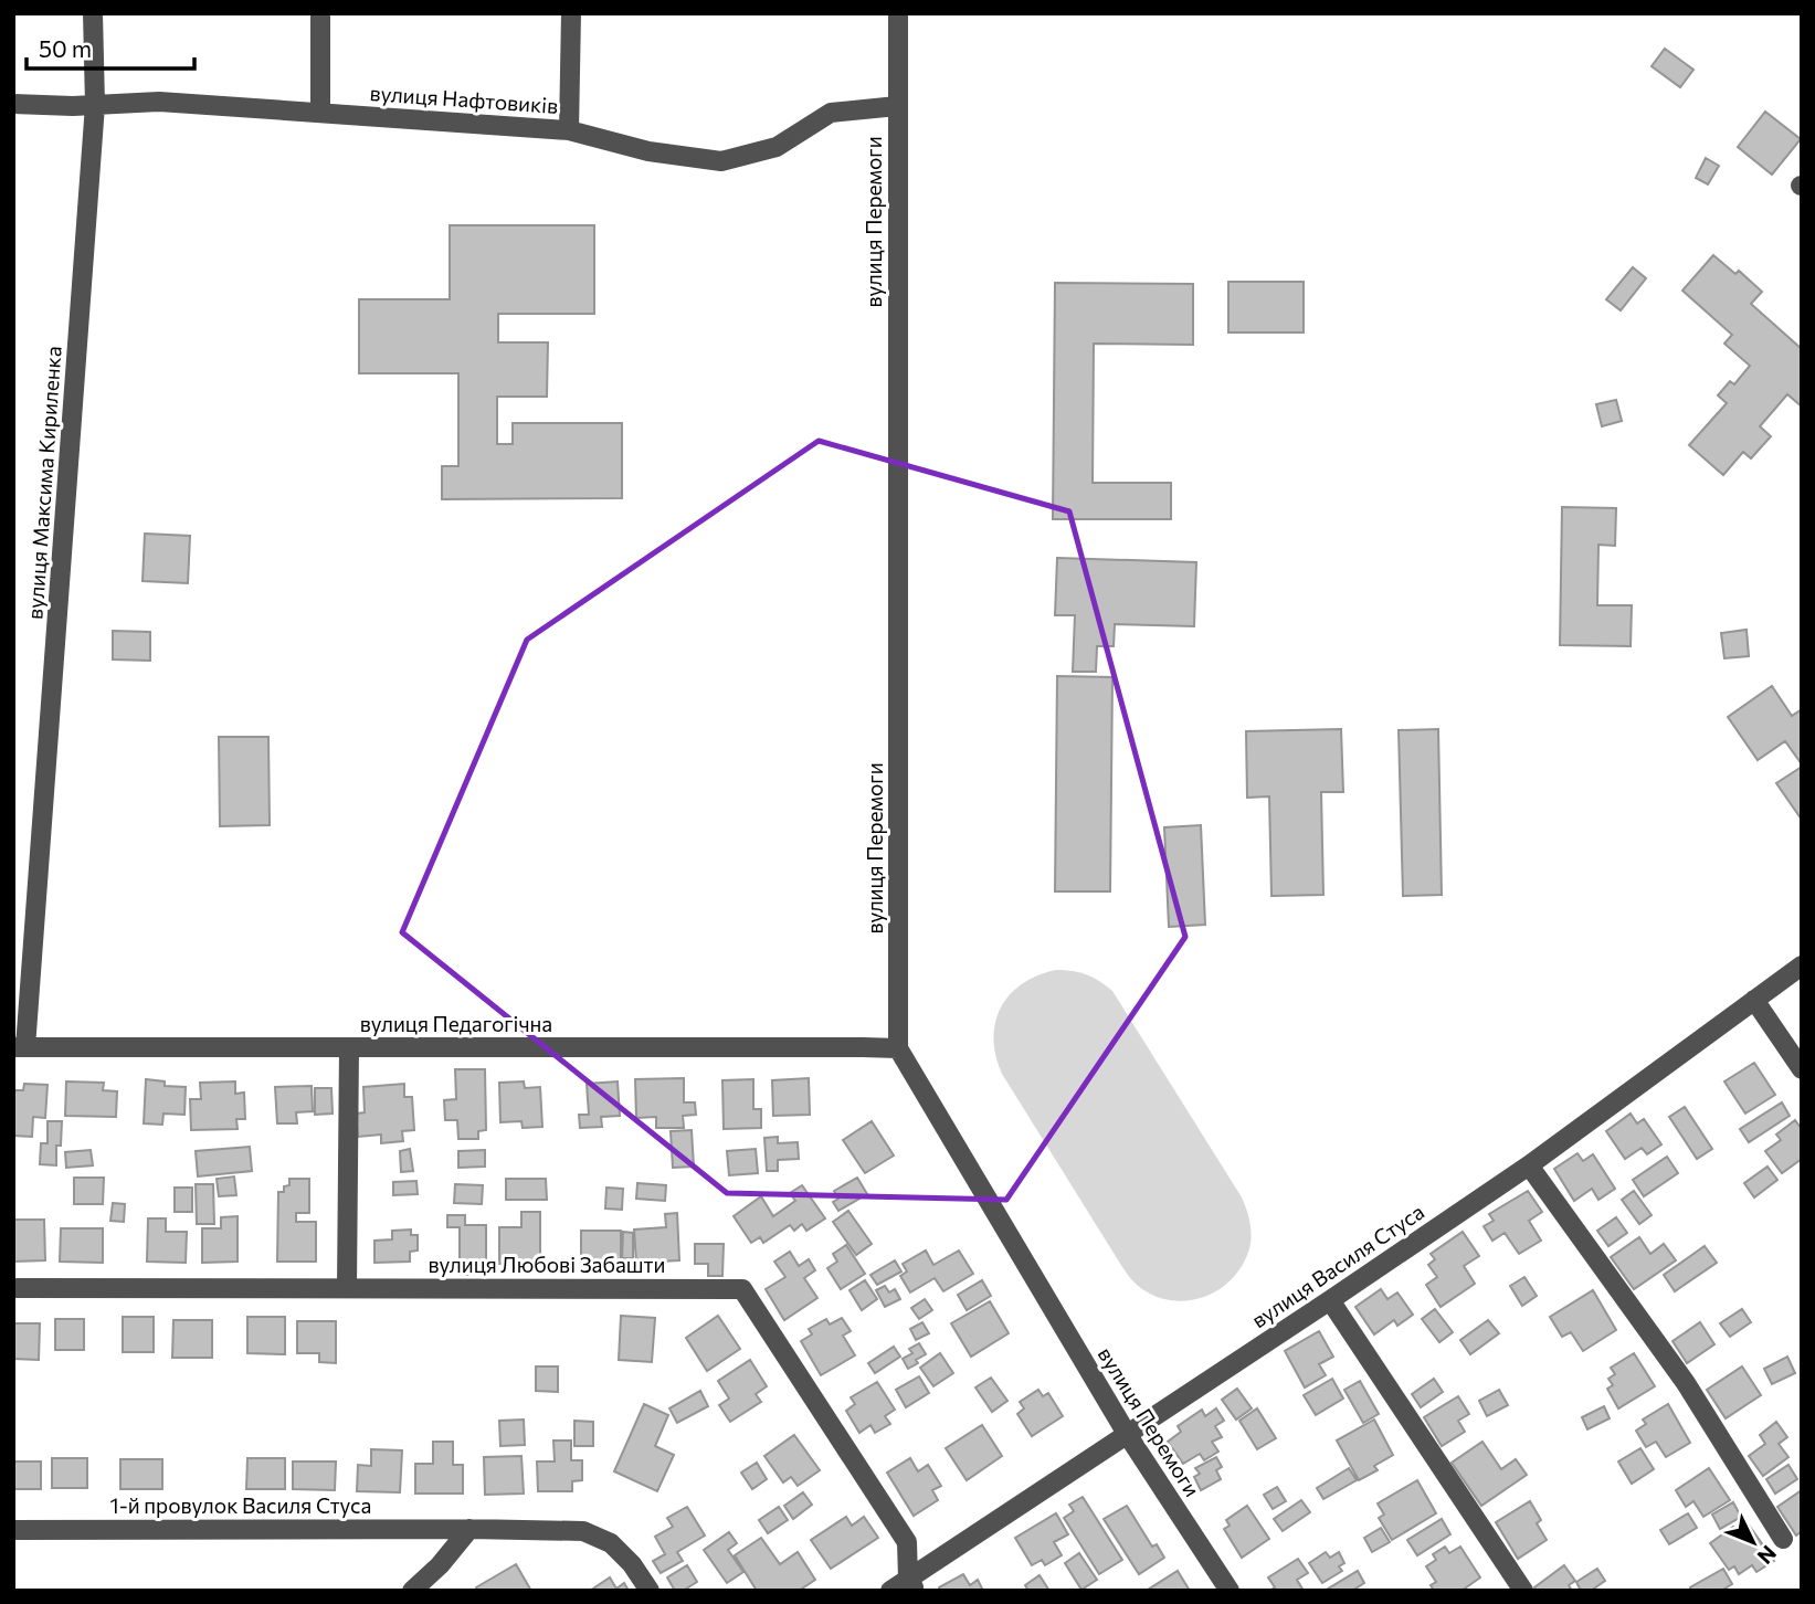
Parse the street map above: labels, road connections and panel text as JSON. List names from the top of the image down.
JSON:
{
  "streets": {
    "street": [
      "вулиця Нафтовиків",
      "вулиця Перемоги",
      "вулиця Максима Кириленка",
      "вулиця Педагогічна",
      "вулиця Любові Забашти",
      "вулиця Василя Стуса",
      "1-й провулок Василя Стуса"
    ]
  },
  "crossings": [
    ["вулиця Нафтовиків", "вулиця Перемоги"],
    ["вулиця Нафтовиків", "вулиця Максима Кириленка"],
    ["вулиця Перемоги", "вулиця Педагогічна"],
    ["вулиця Перемоги", "вулиця Василя Стуса"],
    ["вулиця Максима Кириленка", "вулиця Педагогічна"],
    ["вулиця Любові Забашти", "вулиця Василя Стуса"]
  ],
  "scale_bar": "50 m",
  "north": "bottom right"
}
